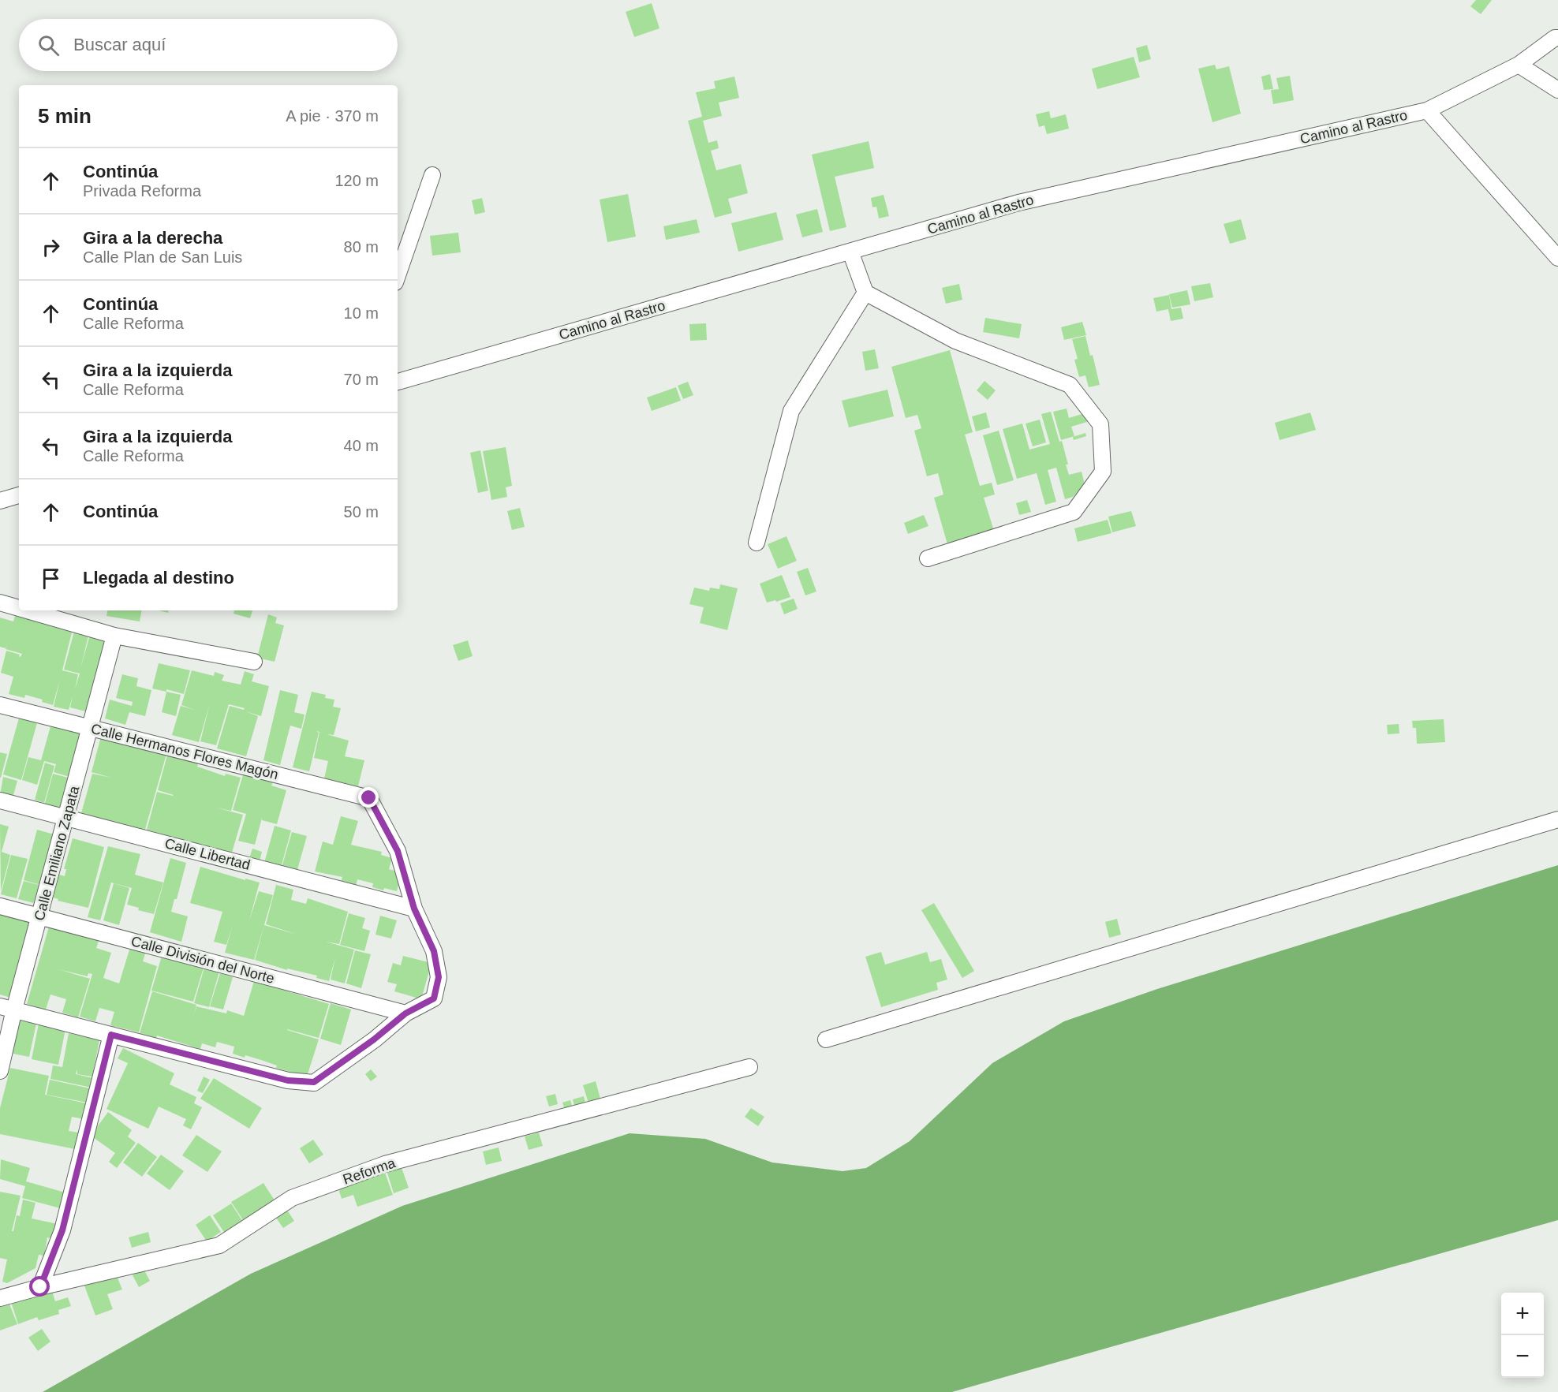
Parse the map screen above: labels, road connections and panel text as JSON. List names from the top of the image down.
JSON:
{
  "streets": {
    "street": [
      "Camino al Rastro",
      "Calle Hermanos Flores Magón",
      "Calle Emiliano Zapata",
      "Calle Libertad",
      "Calle División del Norte",
      "Reforma"
    ]
  },
  "crossings": [
    ["Calle Hermanos Flores Magón", "Calle Emiliano Zapata"],
    ["Calle Hermanos Flores Magón", "Calle Libertad"],
    ["Calle Emiliano Zapata", "Calle Libertad"],
    ["Calle Emiliano Zapata", "Calle División del Norte"]
  ],
  "page": {
    "search": "Buscar aquí",
    "heading": ["5 min", "A pie · 370 m"],
    "list": [
      ["Continúa", "Privada Reforma", "120 m"],
      ["Gira a la derecha", "Calle Plan de San Luis", "80 m"],
      ["Continúa", "Calle Reforma", "10 m"],
      ["Gira a la izquierda", "Calle Reforma", "70 m"],
      ["Gira a la izquierda", "Calle Reforma", "40 m"],
      ["Continúa", "50 m"],
      "Llegada al destino"
    ],
    "map_buttons": ["+", "−"]
  }
}
